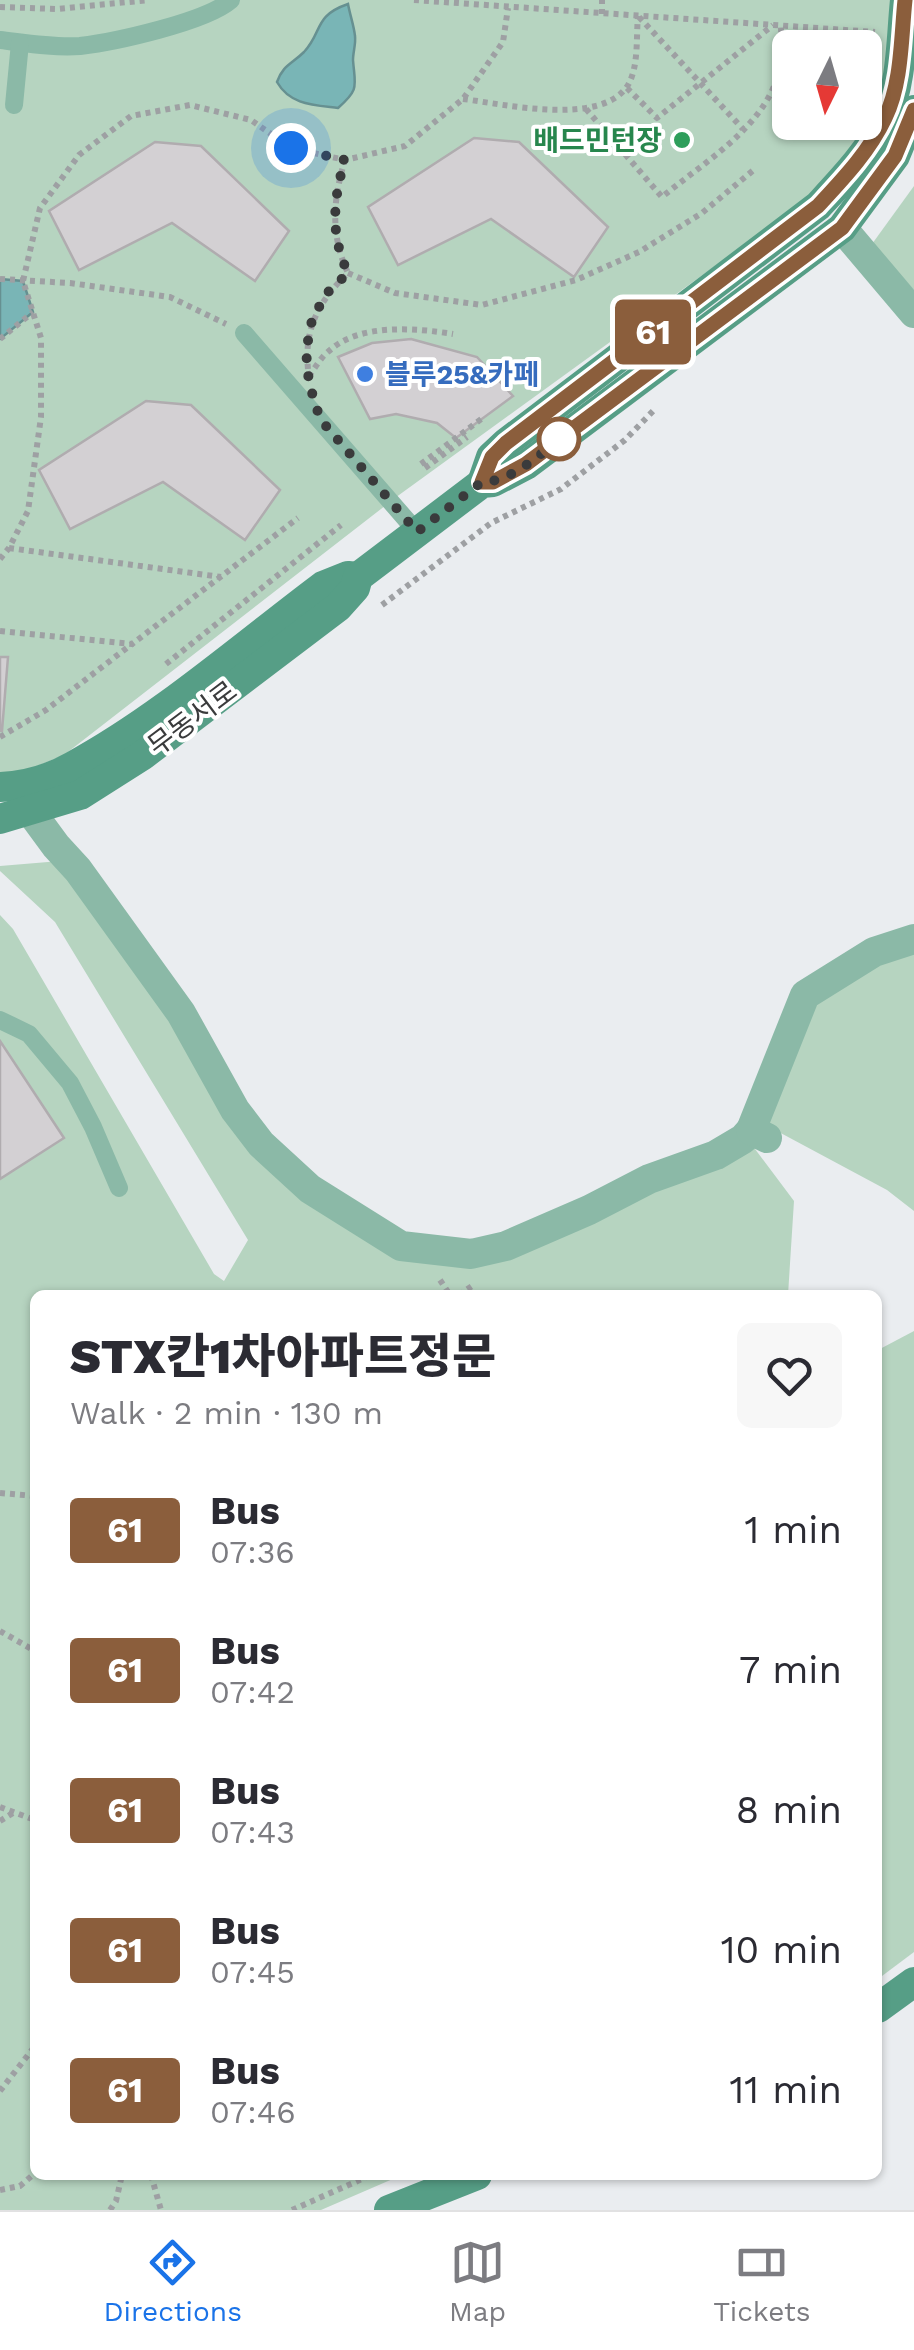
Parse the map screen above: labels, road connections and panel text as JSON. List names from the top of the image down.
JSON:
{
  "streets": {
    "main road": ["무동서로"]
  },
  "places": ["배드민턴장", "블루25&카페"],
  "lines": ["bus line 61"],
  "north": "bottom",
  "page": {
    "on_map": "61",
    "heading": ["STX칸1차아파트정문", "Walk · 2 min · 130 m"],
    "list": [
      {
        "mark": "61",
        "name": "Bus",
        "note": "07:36",
        "value": "1 min"
      },
      {
        "mark": "61",
        "name": "Bus",
        "note": "07:42",
        "value": "7 min"
      },
      {
        "mark": "61",
        "name": "Bus",
        "note": "07:43",
        "value": "8 min"
      },
      {
        "mark": "61",
        "name": "Bus",
        "note": "07:45",
        "value": "10 min"
      },
      {
        "mark": "61",
        "name": "Bus",
        "note": "07:46",
        "value": "11 min"
      }
    ],
    "tabs": ["Directions", "Map", "Tickets"]
  }
}
